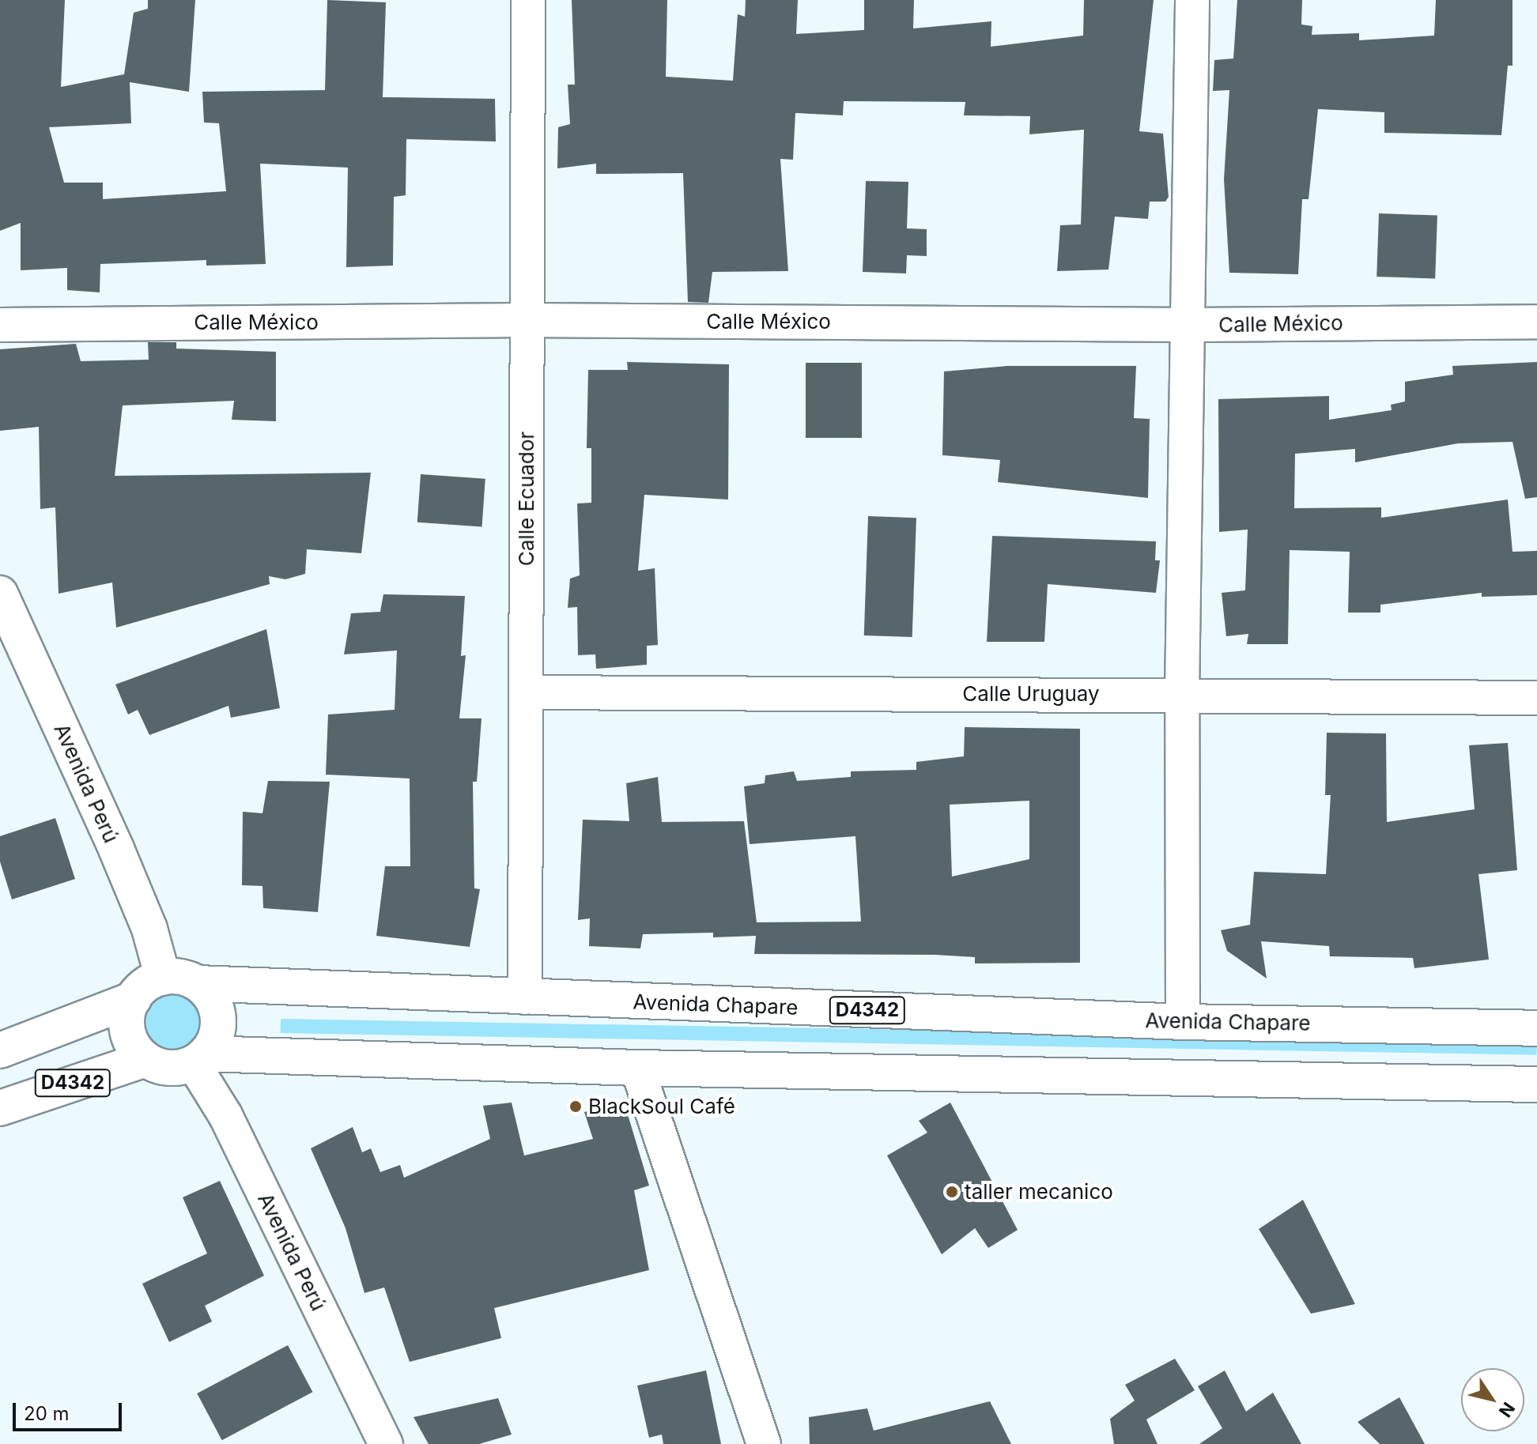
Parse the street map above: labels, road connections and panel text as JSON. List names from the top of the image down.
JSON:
{
  "streets": {
    "main road": ["Avenida Perú", "Avenida Chapare", "D4342"],
    "street": ["Calle México", "Calle Ecuador", "Calle Uruguay"]
  },
  "crossings": [
    ["Calle México", "Calle Ecuador"],
    ["Calle Ecuador", "Calle Uruguay"],
    ["Calle Ecuador", "Avenida Chapare"],
    ["Avenida Perú", "Avenida Chapare"],
    ["Avenida Perú", "D4342"],
    ["Avenida Chapare", "D4342"]
  ],
  "places": ["BlackSoul Café", "taller mecanico"],
  "scale_bar": "20 m",
  "north": "bottom right"
}
